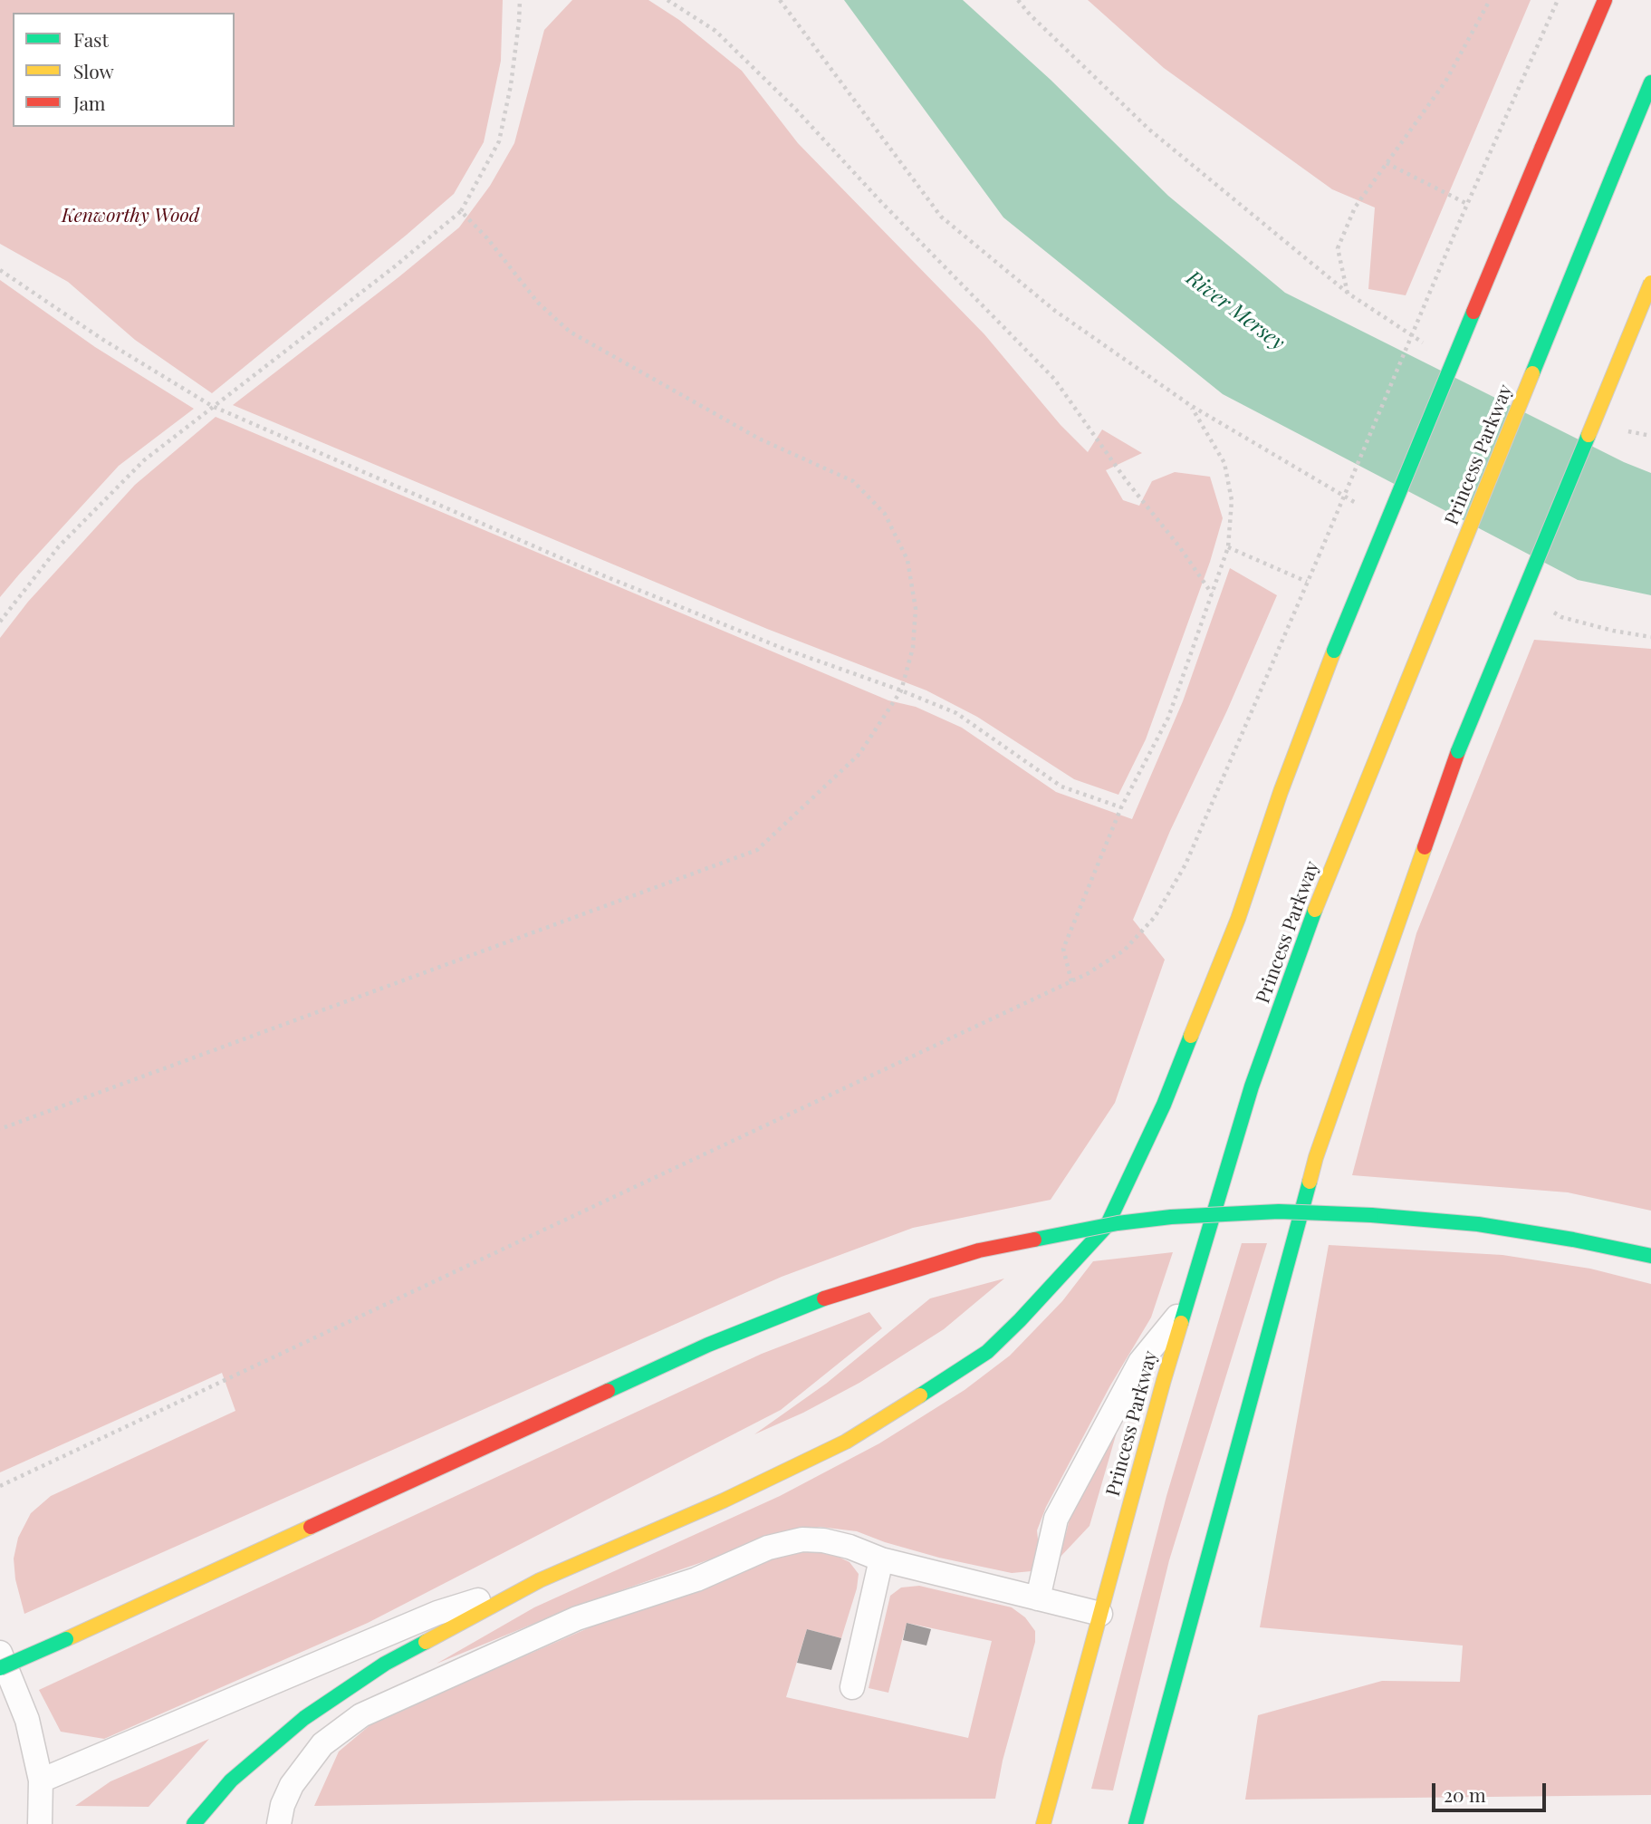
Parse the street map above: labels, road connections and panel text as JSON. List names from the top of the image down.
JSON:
{
  "streets": {
    "highway": ["Princess Parkway"]
  },
  "water": ["River Mersey"],
  "parks": ["Kenworthy Wood"],
  "legend": ["Fast", "Slow", "Jam"],
  "scale_bar": "20 m"
}
